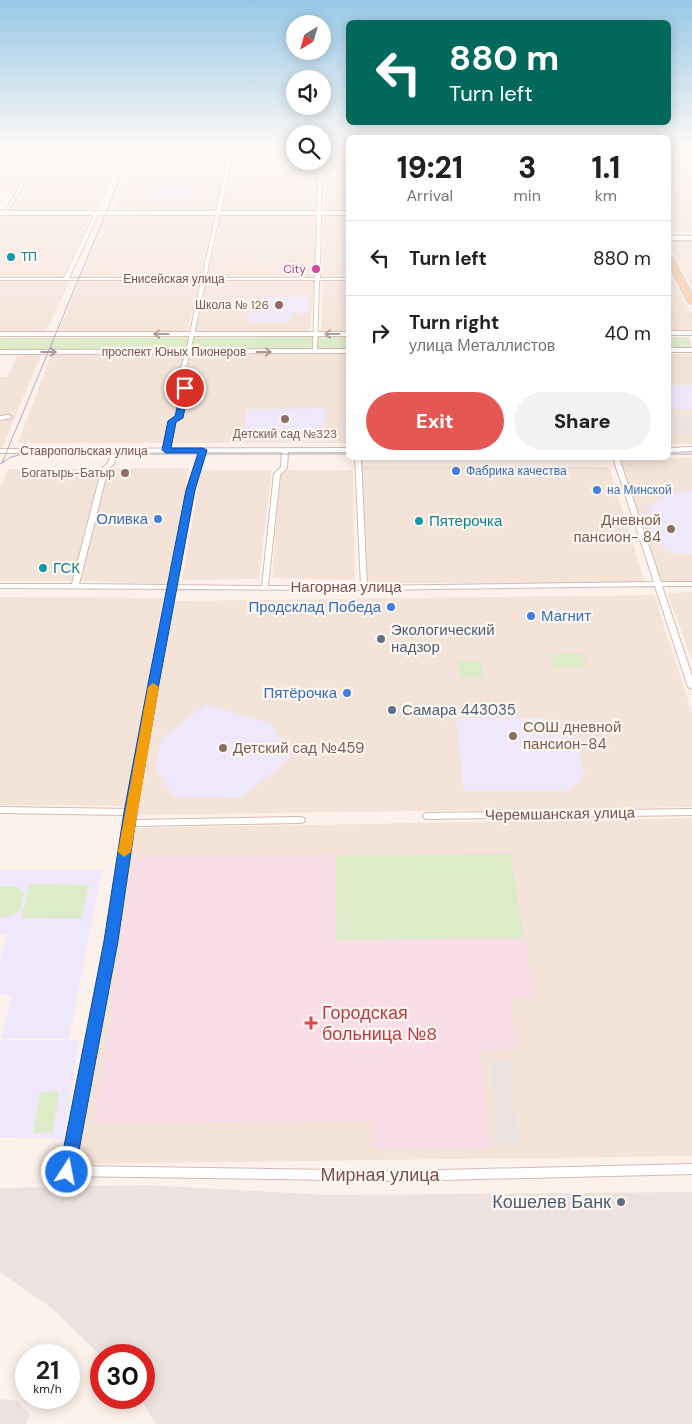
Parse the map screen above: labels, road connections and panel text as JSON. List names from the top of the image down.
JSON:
{
  "streets": {
    "street": [
      "Енисейская улица",
      "проспект Юных Пионеров",
      "Ставропольская улица",
      "Нагорная улица",
      "Черемшанская улица",
      "Мирная улица"
    ]
  },
  "places": {
    "other": [
      "ТП",
      "City",
      "Школа № 126",
      "Детский сад №323",
      "Фабрика качества",
      "Богатырь-Батыр",
      "на Минской",
      "Оливка",
      "Пятерочка",
      "Дневной пансион- 84",
      "ГСК",
      "Продсклад Победа",
      "Магнит",
      "Экологический надзор",
      "Пятёрочка",
      "Самара 443035",
      "СОШ дневной пансион-84",
      "Детский сад №459",
      "Кошелев Банк"
    ],
    "health": ["Городская больница №8"]
  },
  "north": "bottom left",
  "page": {
    "turn": ["880 m", "Turn left"],
    "eta": [
      "19:21",
      "Arrival",
      "3",
      "min",
      "1.1",
      "km"
    ],
    "list": [
      {
        "name": "Turn left",
        "value": "880 m"
      },
      {
        "name": "Turn right",
        "note": "улица Металлистов",
        "value": "40 m"
      }
    ],
    "buttons": ["Exit", "Share"],
    "speed": "21 km/h",
    "limit": "30"
  }
}
